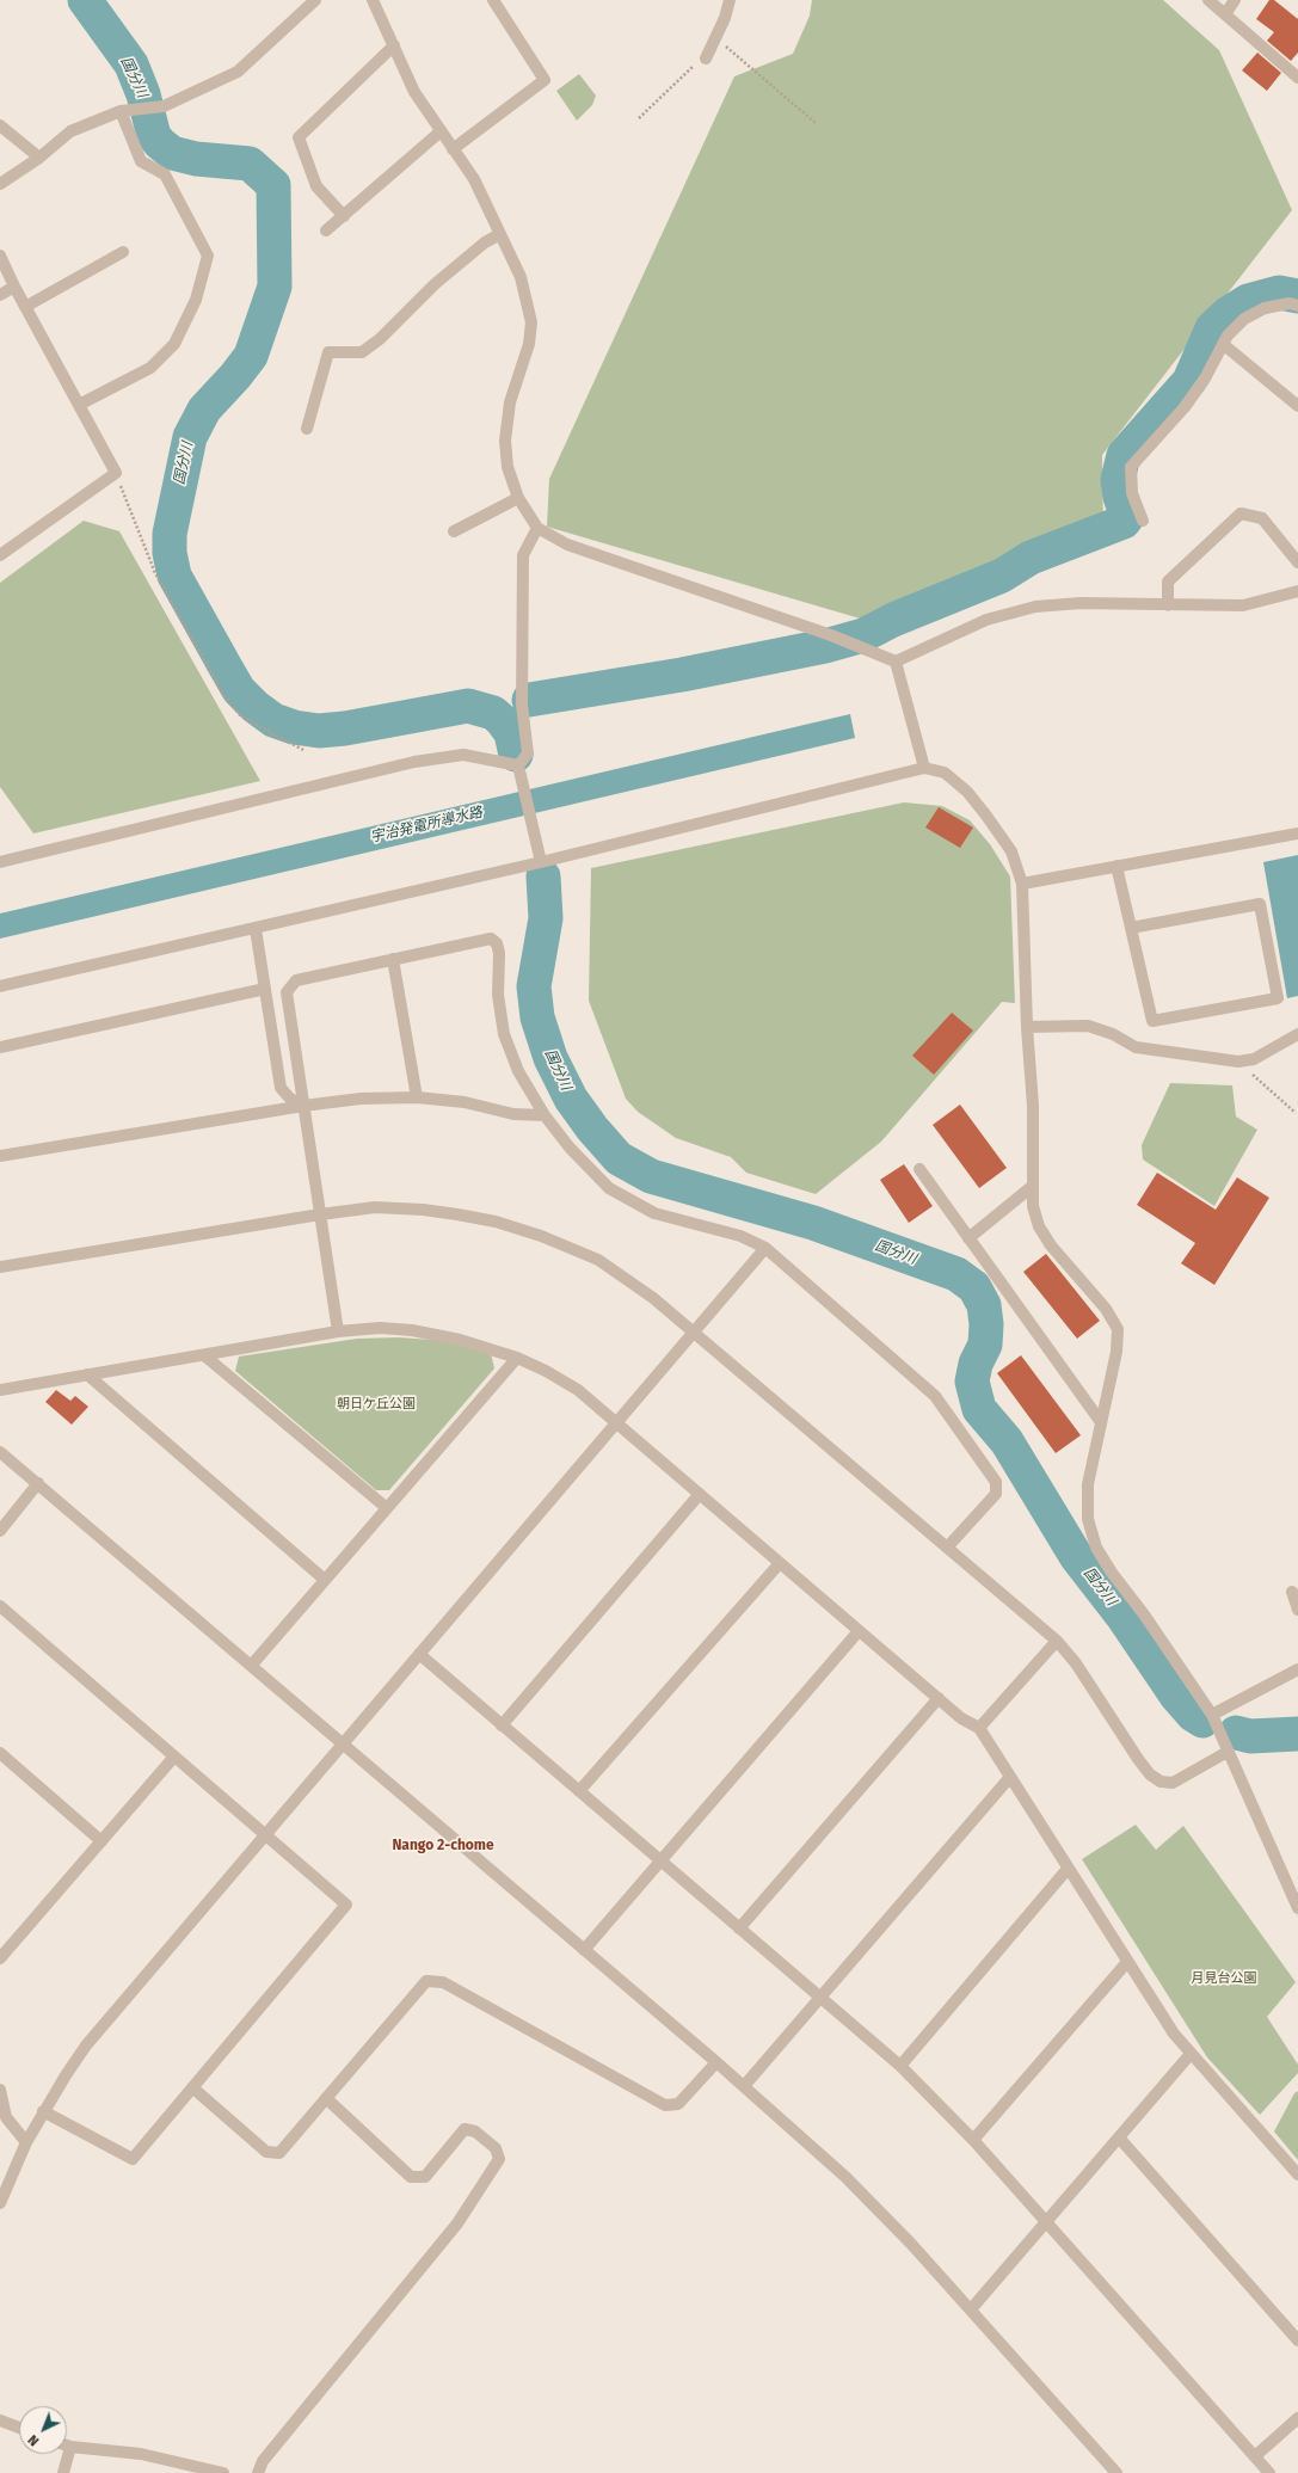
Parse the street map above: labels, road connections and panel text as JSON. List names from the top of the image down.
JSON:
{
  "districts": ["Nango 2-chome"],
  "water": ["国分川", "宇治発電所導水路"],
  "parks": ["朝日ケ丘公園", "月見台公園"],
  "north": "bottom left"
}
